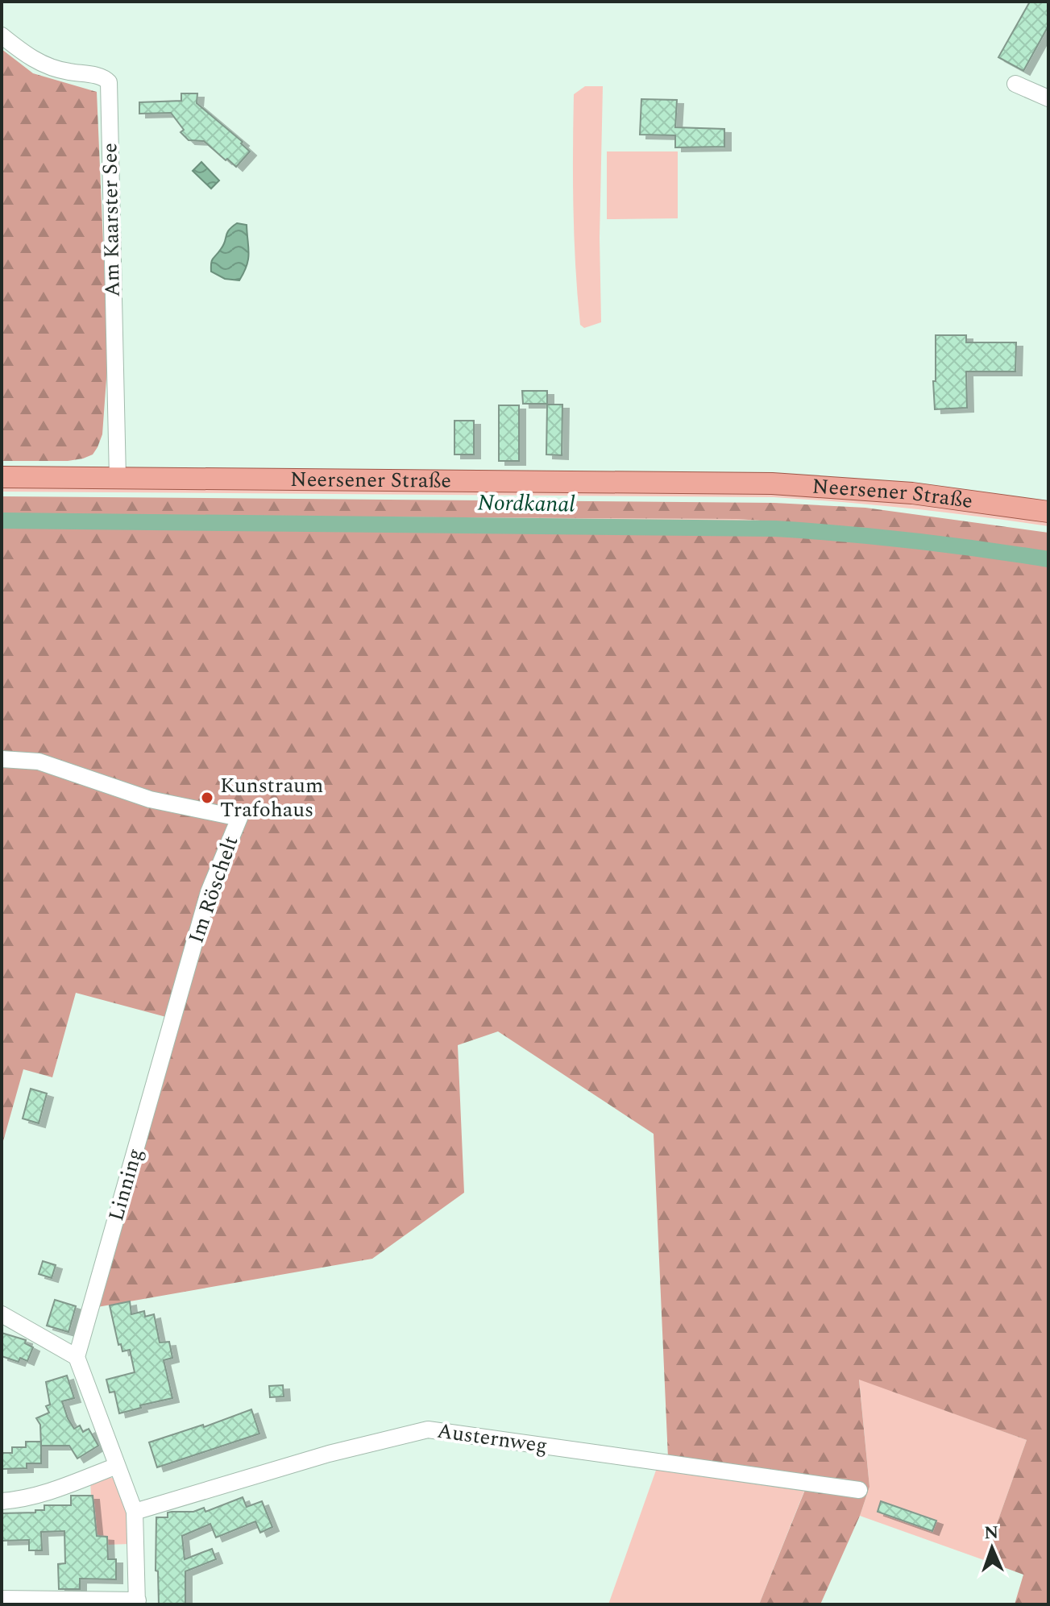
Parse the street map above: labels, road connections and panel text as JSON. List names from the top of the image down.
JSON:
{
  "streets": {
    "main road": ["Neersener Straße"],
    "street": [
      "Am Kaarster See",
      "Im Röschelt",
      "Linning",
      "Austernweg"
    ]
  },
  "crossings": [
    ["Am Kaarster See", "Neersener Straße"],
    ["Im Röschelt", "Linning"]
  ],
  "water": ["Nordkanal"],
  "places": ["Kunstraum Trafohaus"],
  "north": "top"
}
